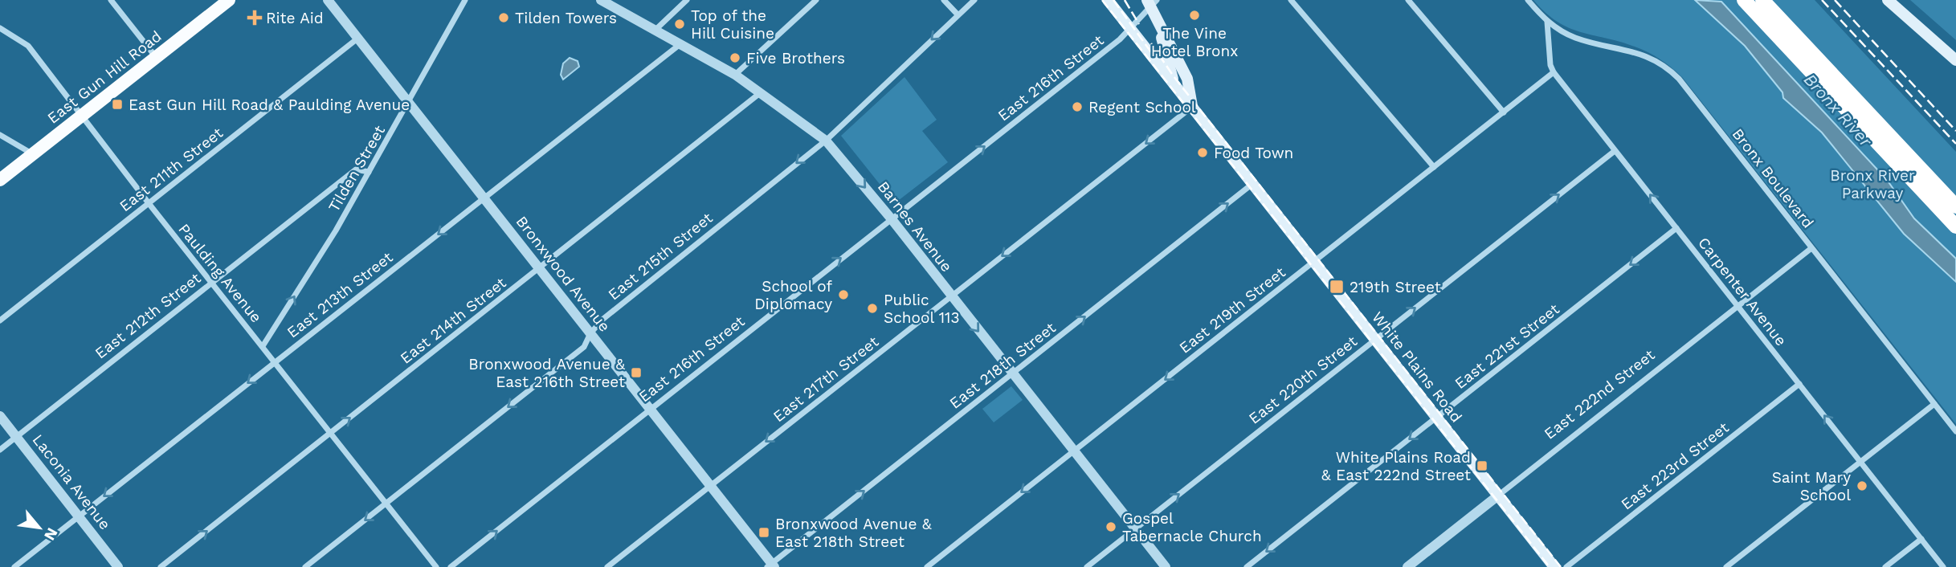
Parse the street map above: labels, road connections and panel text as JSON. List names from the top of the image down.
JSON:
{
  "streets": {
    "main road": ["East Gun Hill Road", "White Plains Road"],
    "street": [
      "East 216th Street",
      "Tilden Street",
      "East 211th Street",
      "Bronx Boulevard",
      "Barnes Avenue",
      "East 215th Street",
      "Paulding Avenue",
      "Bronxwood Avenue",
      "Carpenter Avenue",
      "East 213th Street",
      "East 219th Street",
      "East 212th Street",
      "East 214th Street",
      "East 221st Street",
      "East 218th Street",
      "East 217th Street",
      "East 220th Street",
      "East 222nd Street",
      "East 223rd Street",
      "Laconia Avenue"
    ]
  },
  "crossings": [
    ["East Gun Hill Road", "Paulding Avenue"],
    ["East 216th Street", "Barnes Avenue"],
    ["East 216th Street", "Bronxwood Avenue"],
    ["East 216th Street", "White Plains Road"],
    ["Tilden Street", "Paulding Avenue"],
    ["Tilden Street", "Bronxwood Avenue"],
    ["Tilden Street", "East 212th Street"],
    ["East 211th Street", "Paulding Avenue"],
    ["East 211th Street", "Bronxwood Avenue"],
    ["Bronx Boulevard", "Carpenter Avenue"],
    ["Bronx Boulevard", "East 222nd Street"],
    ["Barnes Avenue", "East 215th Street"],
    ["Barnes Avenue", "East 213th Street"],
    ["Barnes Avenue", "East 219th Street"],
    ["Barnes Avenue", "East 214th Street"],
    ["Barnes Avenue", "East 218th Street"],
    ["Barnes Avenue", "East 217th Street"],
    ["Barnes Avenue", "East 220th Street"],
    ["East 215th Street", "Paulding Avenue"],
    ["East 215th Street", "Bronxwood Avenue"],
    ["Paulding Avenue", "East 213th Street"],
    ["Paulding Avenue", "East 212th Street"],
    ["Paulding Avenue", "East 214th Street"],
    ["Bronxwood Avenue", "East 213th Street"],
    ["Bronxwood Avenue", "East 214th Street"],
    ["Bronxwood Avenue", "East 218th Street"],
    ["Bronxwood Avenue", "East 217th Street"],
    ["Carpenter Avenue", "East 219th Street"],
    ["Carpenter Avenue", "East 221st Street"],
    ["Carpenter Avenue", "East 220th Street"],
    ["Carpenter Avenue", "East 222nd Street"],
    ["Carpenter Avenue", "East 223rd Street"],
    ["East 213th Street", "Laconia Avenue"],
    ["East 219th Street", "White Plains Road"],
    ["East 212th Street", "Laconia Avenue"],
    ["East 221st Street", "White Plains Road"],
    ["East 218th Street", "White Plains Road"],
    ["White Plains Road", "East 217th Street"],
    ["White Plains Road", "East 220th Street"],
    ["White Plains Road", "East 222nd Street"]
  ],
  "one_way": [
    "East 216th Street",
    "Tilden Street",
    "East 215th Street",
    "East 213th Street",
    "East 219th Street",
    "East 214th Street",
    "East 221st Street",
    "East 218th Street",
    "East 217th Street",
    "East 220th Street"
  ],
  "water": ["Bronx River"],
  "parks": ["Bronx River Parkway"],
  "places": {
    "other": [
      "The Vine Hotel Bronx",
      "Tilden Towers",
      "Top of the Hill Cuisine",
      "Five Brothers",
      "Regent School",
      "Food Town",
      "School of Diplomacy",
      "Public School 113",
      "Saint Mary School",
      "Gospel Tabernacle Church"
    ],
    "health": ["Rite Aid"],
    "transit": [
      "East Gun Hill Road & Paulding Avenue",
      "219th Street",
      "Bronxwood Avenue & East 216th Street",
      "White Plains Road & East 222nd Street",
      "Bronxwood Avenue & East 218th Street"
    ]
  },
  "north": "bottom right"
}
